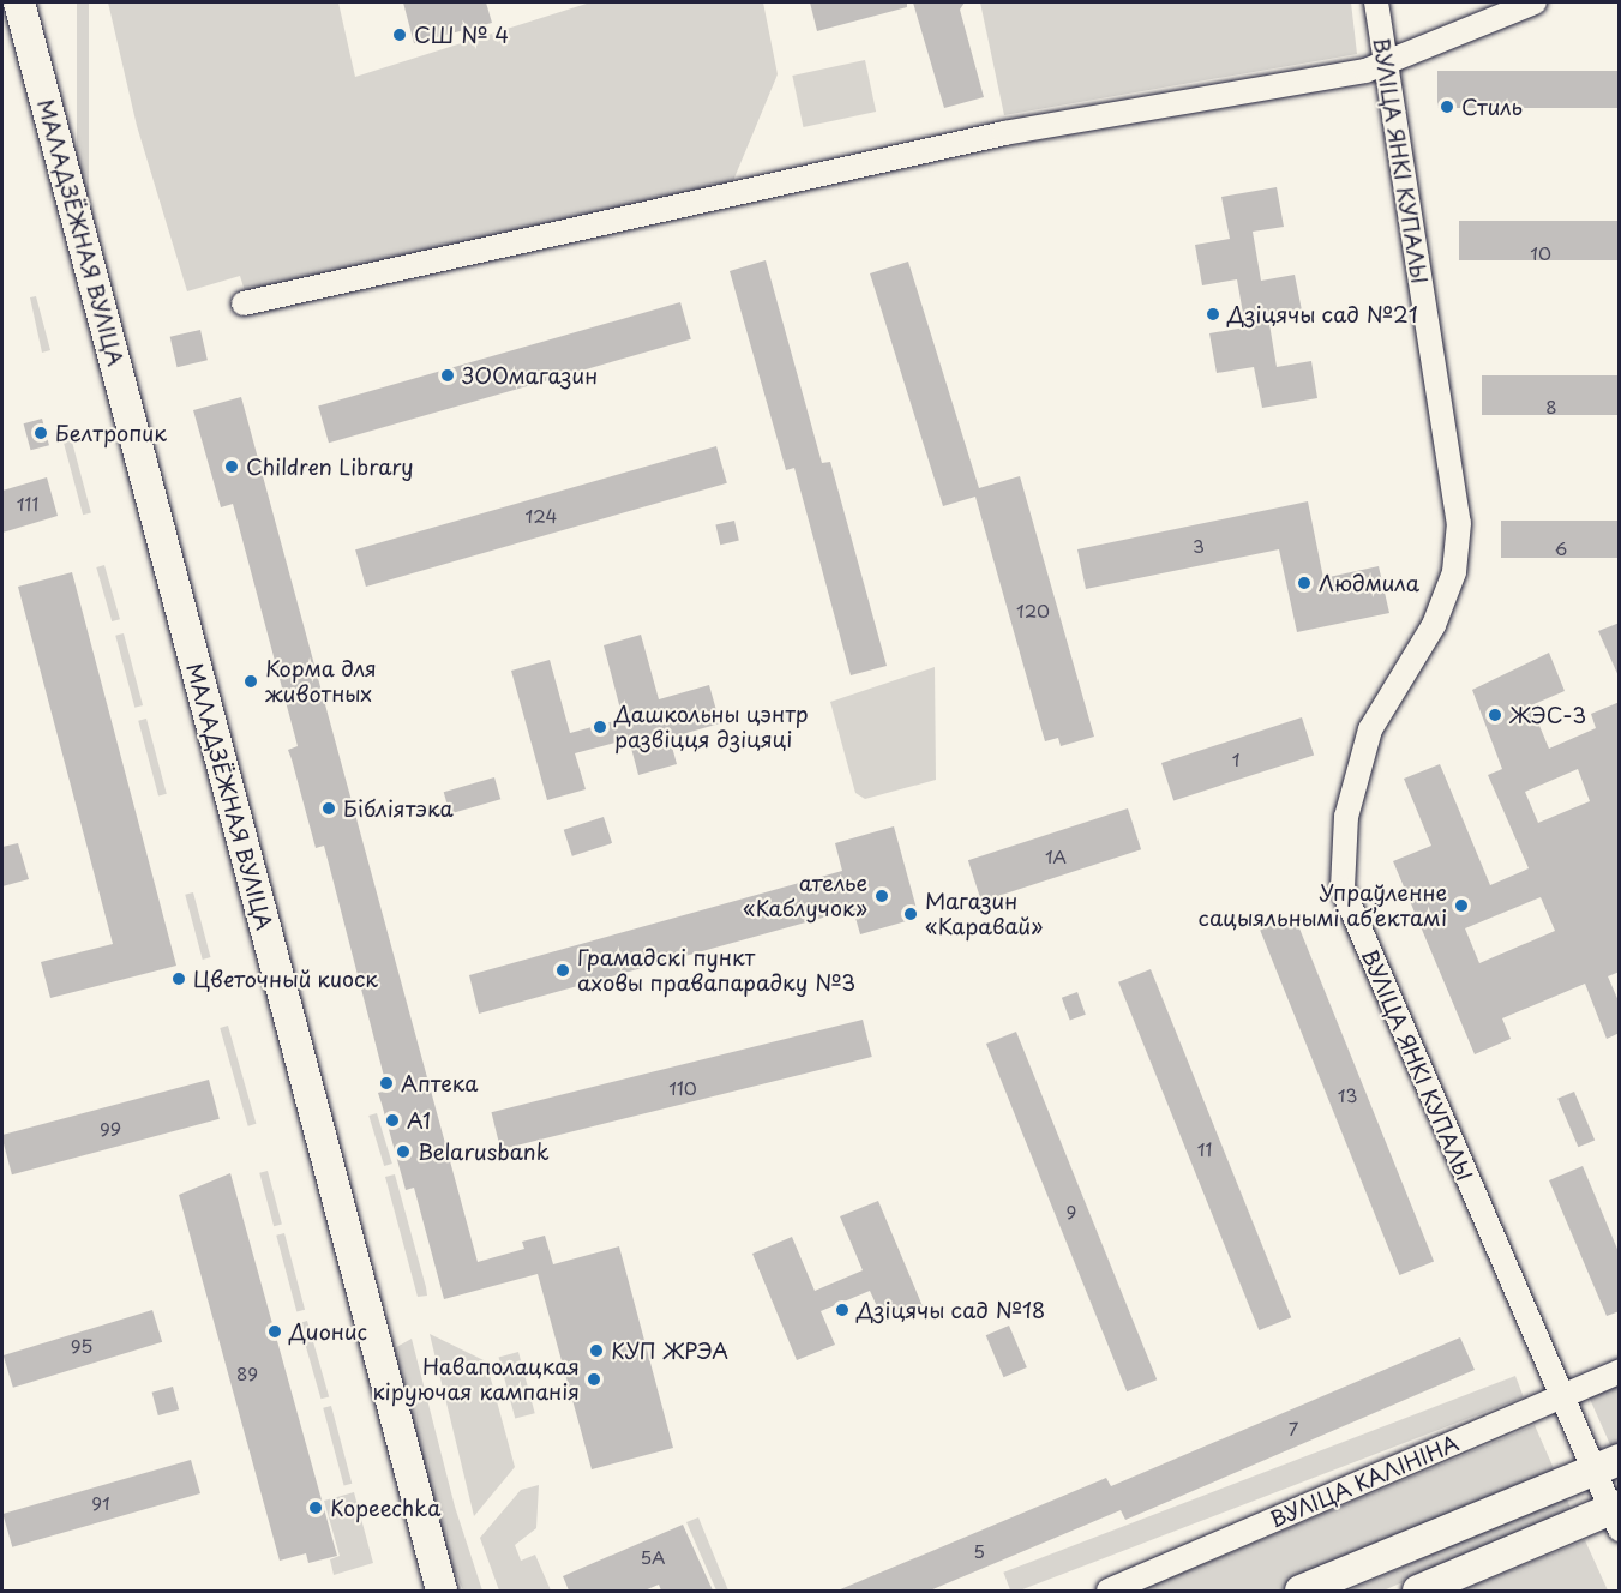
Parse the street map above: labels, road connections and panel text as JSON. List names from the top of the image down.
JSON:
{
  "streets": {
    "main road": ["МАЛАДЗЁЖНАЯ ВУЛІЦА"],
    "street": ["ВУЛІЦА ЯНКІ КУПАЛЫ", "ВУЛІЦА КАЛІНІНА"]
  },
  "crossings": [
    ["ВУЛІЦА ЯНКІ КУПАЛЫ", "ВУЛІЦА КАЛІНІНА"]
  ],
  "places": [
    "СШ № 4",
    "Стиль",
    "Дзіцячы сад №21",
    "ЗООмагазин",
    "Белтропик",
    "Children Library",
    "Людмила",
    "Корма для животных",
    "ЖЭС-3",
    "Дашкольны цэнтр развіцця дзіцяці",
    "Бібліятэка",
    "ателье «Каблучок»",
    "Упраўленне сацыяльнымі абʼектамі",
    "Магазин «Каравай»",
    "Грамадскі пункт аховы правапарадку №3",
    "Цветочный киоск",
    "Аптека",
    "A1",
    "Belarusbank",
    "Дзіцячы сад №18",
    "Дионис",
    "КУП ЖРЭА",
    "Наваполацкая кіруючая кампанія",
    "Kopeechka"
  ],
  "house_numbers": [
    "10",
    "8",
    "111",
    "124",
    "3",
    "6",
    "120",
    "1",
    "1А",
    "110",
    "13",
    "99",
    "11",
    "9",
    "95",
    "89",
    "7",
    "91",
    "5",
    "5А"
  ]
}
